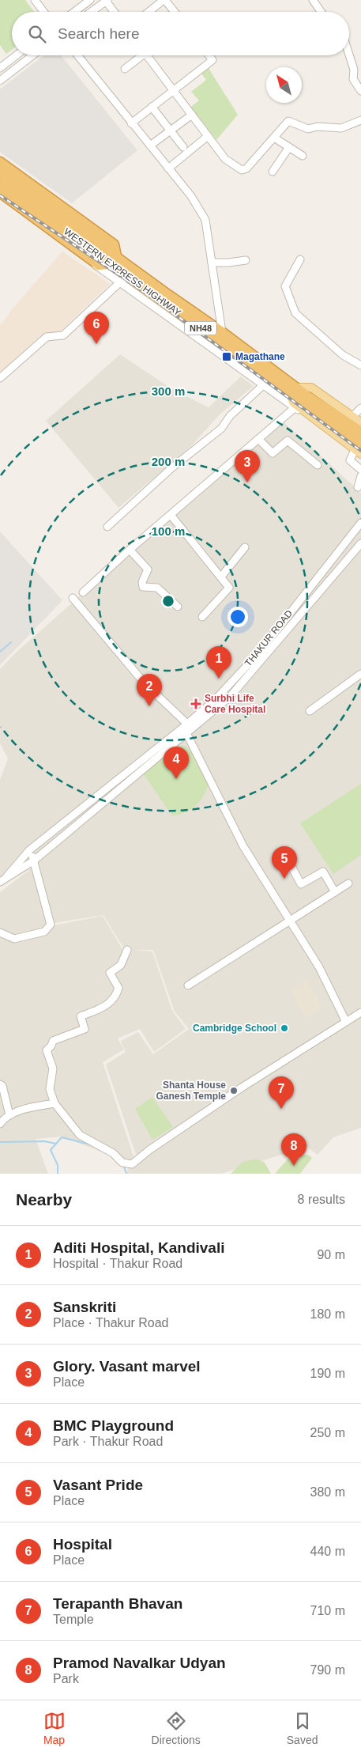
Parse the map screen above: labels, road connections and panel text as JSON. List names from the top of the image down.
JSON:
{
  "streets": {
    "highway": ["WESTERN EXPRESS HIGHWAY", "NH48"],
    "street": ["THAKUR ROAD"]
  },
  "places": {
    "transit": ["Magathane"],
    "health": ["Surbhi Life Care Hospital"],
    "other": ["Cambridge School", "Shanta House Ganesh Temple"]
  },
  "north": "top left",
  "page": {
    "search": "Search here",
    "pins": [
      "6",
      "3",
      "1",
      "2",
      "4",
      "5",
      "7",
      "8"
    ],
    "heading": ["Nearby", "8 results"],
    "list": [
      {
        "mark": "1",
        "name": "Aditi Hospital, Kandivali",
        "note": "Hospital · Thakur Road",
        "value": "90 m"
      },
      {
        "mark": "2",
        "name": "Sanskriti",
        "note": "Place · Thakur Road",
        "value": "180 m"
      },
      {
        "mark": "3",
        "name": "Glory. Vasant marvel",
        "note": "Place",
        "value": "190 m"
      },
      {
        "mark": "4",
        "name": "BMC Playground",
        "note": "Park · Thakur Road",
        "value": "250 m"
      },
      {
        "mark": "5",
        "name": "Vasant Pride",
        "note": "Place",
        "value": "380 m"
      },
      {
        "mark": "6",
        "name": "Hospital",
        "note": "Place",
        "value": "440 m"
      },
      {
        "mark": "7",
        "name": "Terapanth Bhavan",
        "note": "Temple",
        "value": "710 m"
      },
      {
        "mark": "8",
        "name": "Pramod Navalkar Udyan",
        "note": "Park",
        "value": "790 m"
      }
    ],
    "nav": ["Map", "Directions", "Saved"]
  },
  "rings": ["300 m", "200 m", "100 m"]
}
